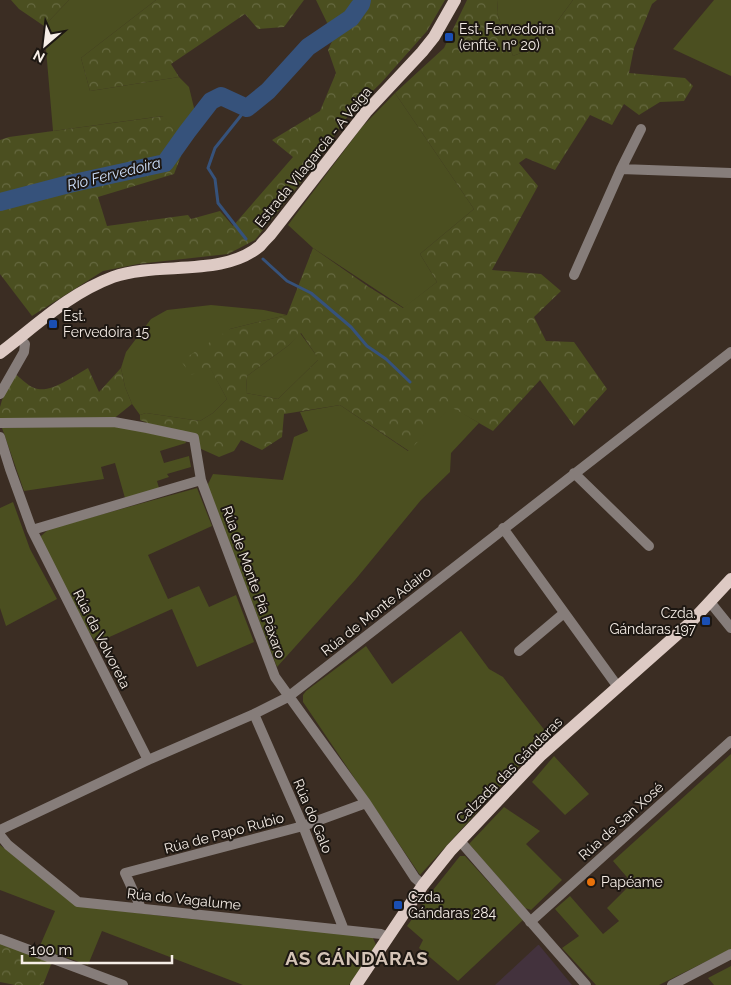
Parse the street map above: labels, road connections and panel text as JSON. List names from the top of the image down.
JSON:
{
  "streets": {
    "main road": ["Estrada Vilagarcía - A Veiga", "Calzada das Gándaras"],
    "street": [
      "Rúa de Monte Pía Páxaro",
      "Rúa de Monte Adairo",
      "Rúa da Volvoreta",
      "Rúa do Galo",
      "Rúa de San Xosé",
      "Rúa de Papo Rubio",
      "Rúa do Vagalume"
    ]
  },
  "crossings": [
    ["Rúa de Monte Pía Páxaro", "Rúa de Monte Adairo"],
    ["Rúa de Monte Pía Páxaro", "Calzada das Gándaras"],
    ["Rúa de Monte Pía Páxaro", "Rúa de Papo Rubio"],
    ["Rúa de Monte Adairo", "Rúa da Volvoreta"],
    ["Rúa de Monte Adairo", "Rúa do Galo"],
    ["Calzada das Gándaras", "Rúa do Vagalume"],
    ["Rúa do Galo", "Rúa de Papo Rubio"],
    ["Rúa do Galo", "Rúa do Vagalume"],
    ["Rúa de Papo Rubio", "Rúa do Vagalume"]
  ],
  "districts": ["AS GÁNDARAS"],
  "water": ["Río Fervedoira"],
  "places": {
    "transit": [
      "Est. Fervedoira (enfte. nº 20)",
      "Est. Fervedoira 15",
      "Czda. Gándaras 197",
      "Czda. Gándaras 284"
    ],
    "other": ["Papéame"]
  },
  "scale_bar": "100 m",
  "north": "bottom left"
}
